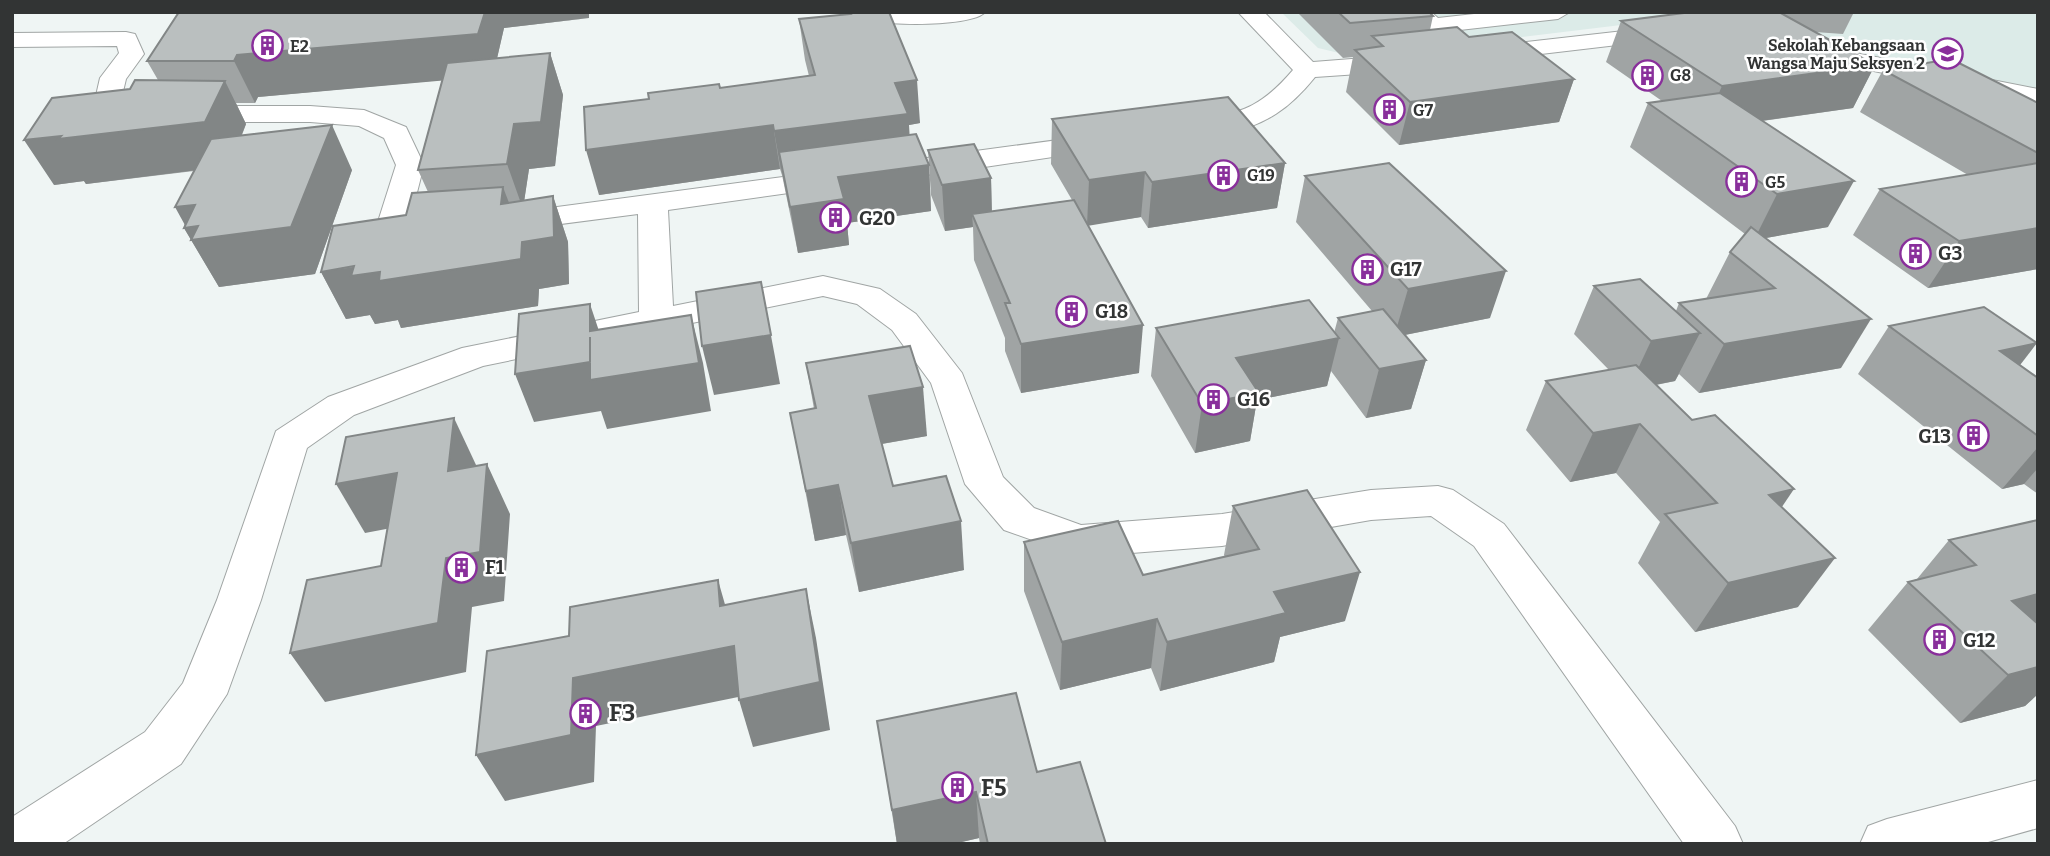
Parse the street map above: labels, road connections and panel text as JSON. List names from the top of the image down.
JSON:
{
  "places": {
    "building": [
      "E2",
      "G8",
      "G7",
      "G19",
      "G5",
      "G20",
      "G3",
      "G17",
      "G18",
      "G16",
      "G13",
      "F1",
      "G12",
      "F3",
      "F5"
    ],
    "school or university": ["Sekolah Kebangsaan Wangsa Maju Seksyen 2"]
  }
}
